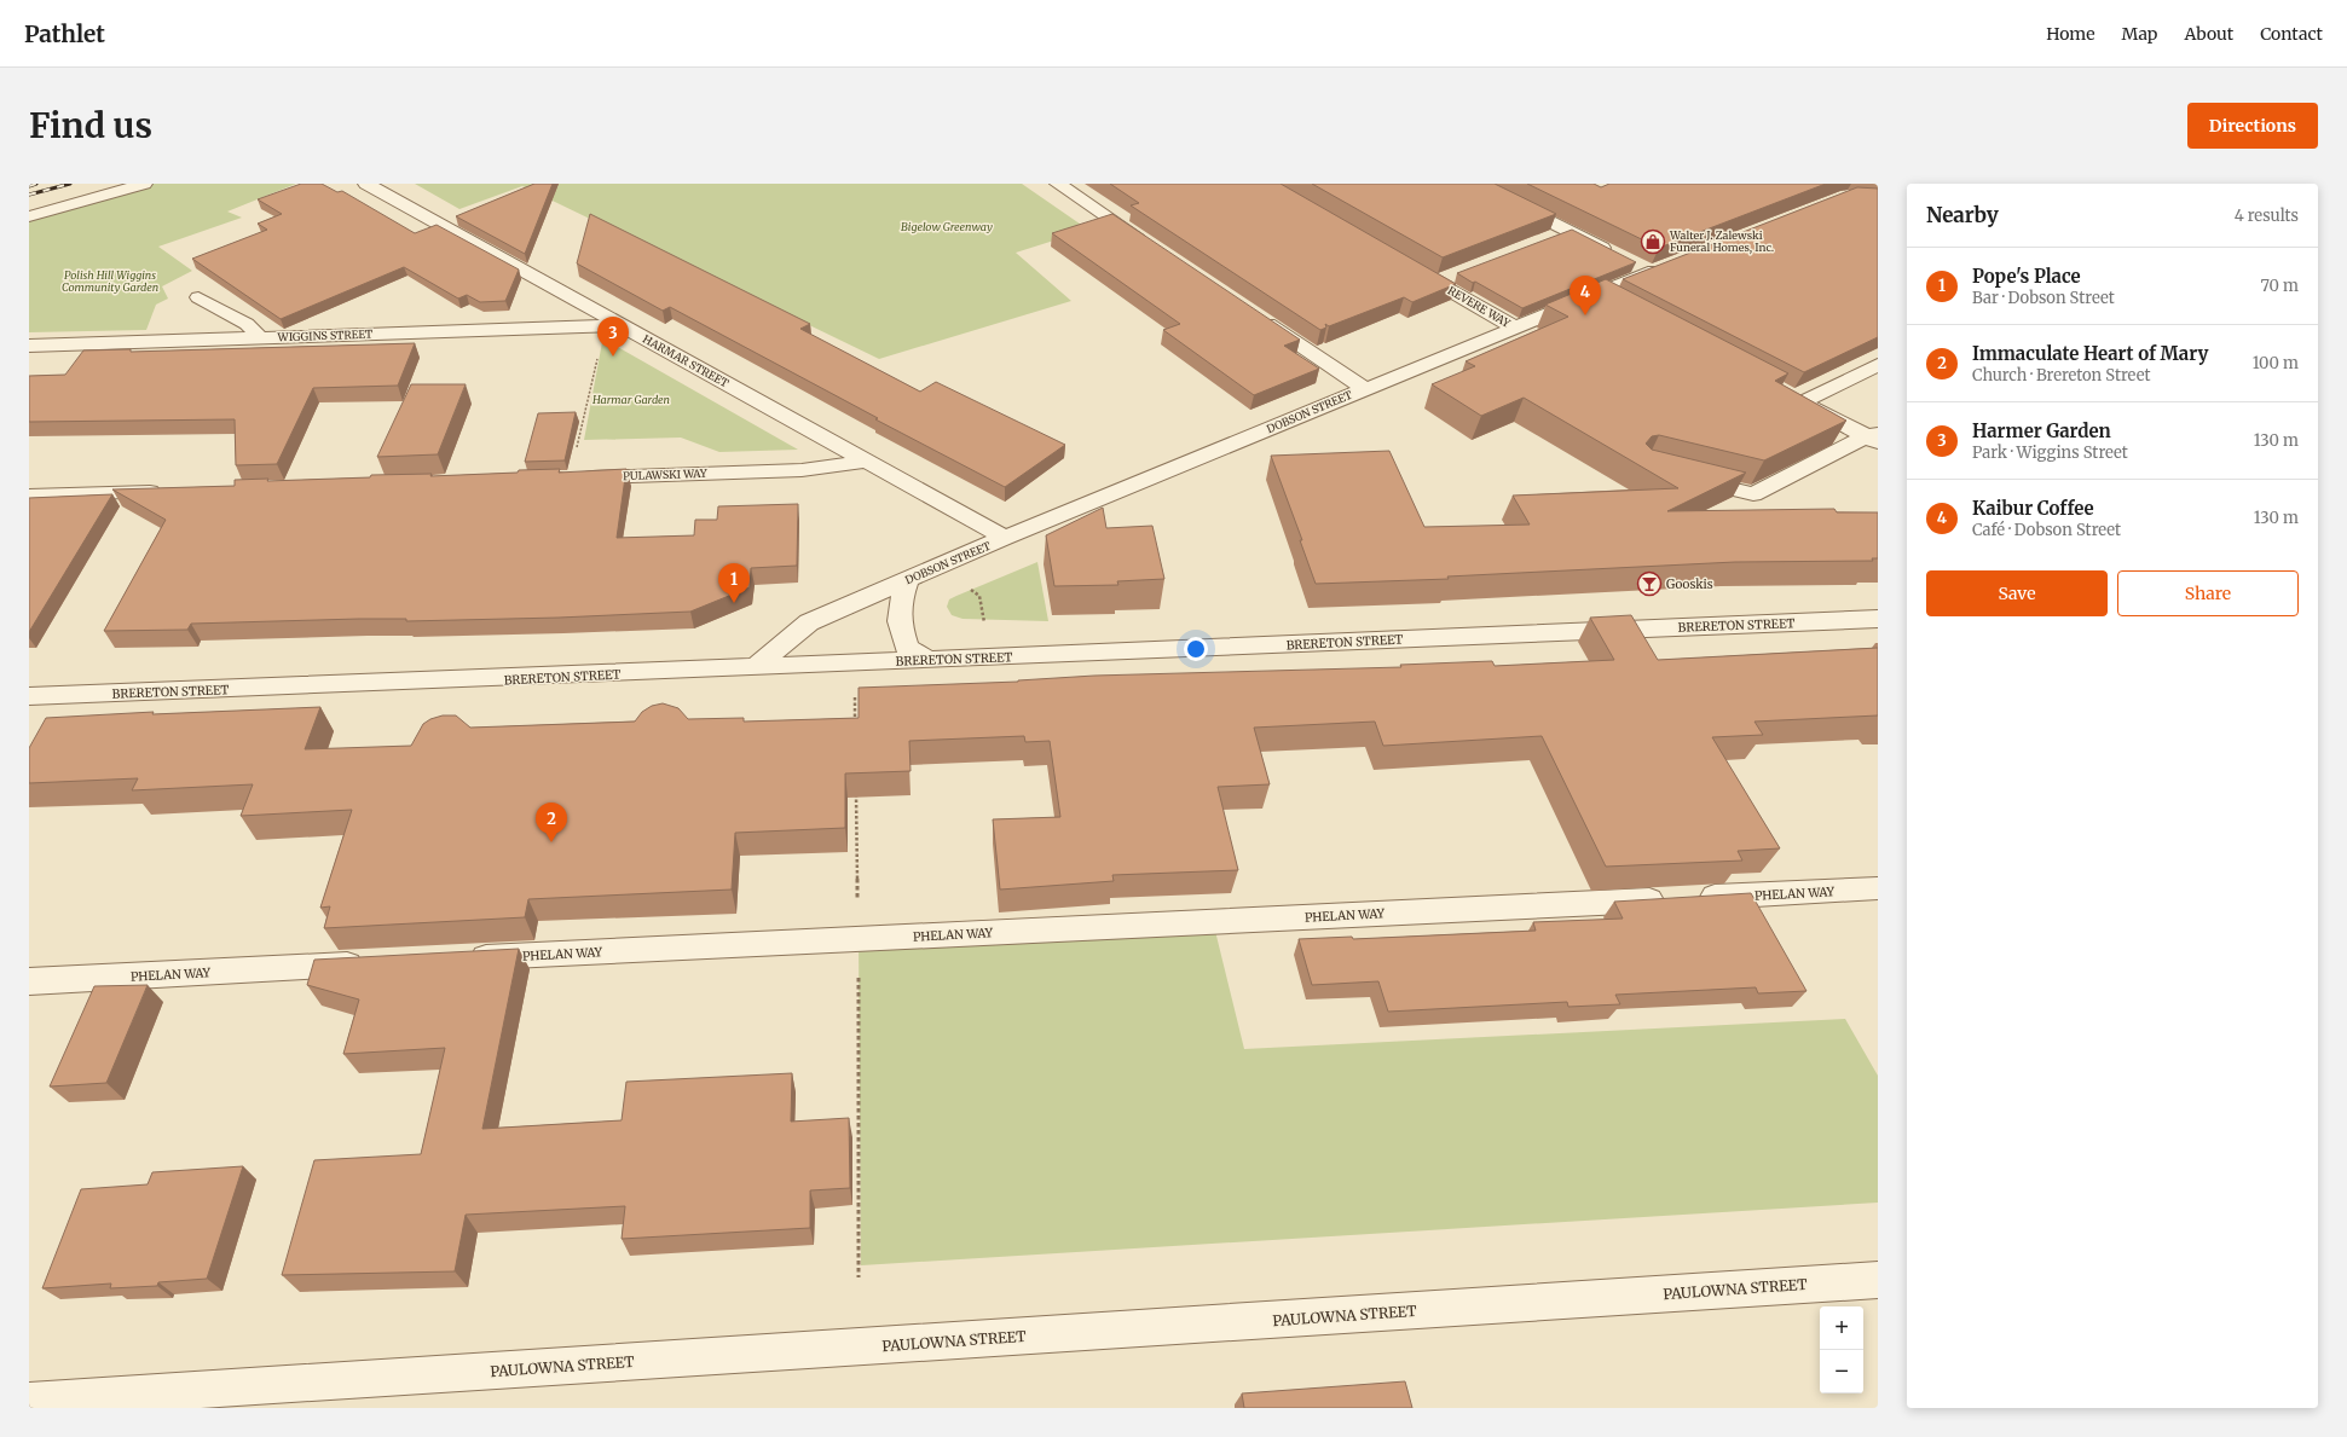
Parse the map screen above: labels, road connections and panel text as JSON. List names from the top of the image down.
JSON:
{
  "streets": {
    "street": [
      "REVERE WAY",
      "WIGGINS STREET",
      "HARMAR STREET",
      "DOBSON STREET",
      "PULAWSKI WAY",
      "BRERETON STREET",
      "PHELAN WAY",
      "PAULOWNA STREET"
    ]
  },
  "crossings": [
    ["REVERE WAY", "DOBSON STREET"],
    ["WIGGINS STREET", "HARMAR STREET"],
    ["HARMAR STREET", "DOBSON STREET"],
    ["HARMAR STREET", "PULAWSKI WAY"],
    ["DOBSON STREET", "BRERETON STREET"]
  ],
  "parks": ["Bigelow Greenway", "Polish Hill Wiggins Community Garden", "Harmar Garden"],
  "places": {
    "shop": ["Walter J. Zalewski Funeral Homes, Inc."],
    "bar": ["Gooskis"]
  },
  "page": {
    "header": "Pathlet",
    "nav": [
      "Home",
      "Map",
      "About",
      "Contact"
    ],
    "buttons": [
      "Directions",
      ["Save", "Share"]
    ],
    "title": "Find us",
    "heading": ["Nearby", "4 results"],
    "list": [
      {
        "mark": "1",
        "name": "Pope's Place",
        "note": "Bar · Dobson Street",
        "value": "70 m"
      },
      {
        "mark": "2",
        "name": "Immaculate Heart of Mary",
        "note": "Church · Brereton Street",
        "value": "100 m"
      },
      {
        "mark": "3",
        "name": "Harmer Garden",
        "note": "Park · Wiggins Street",
        "value": "130 m"
      },
      {
        "mark": "4",
        "name": "Kaibur Coffee",
        "note": "Café · Dobson Street",
        "value": "130 m"
      }
    ],
    "pins": [
      "4",
      "3",
      "1",
      "2"
    ],
    "map_buttons": ["+", "−"]
  }
}
